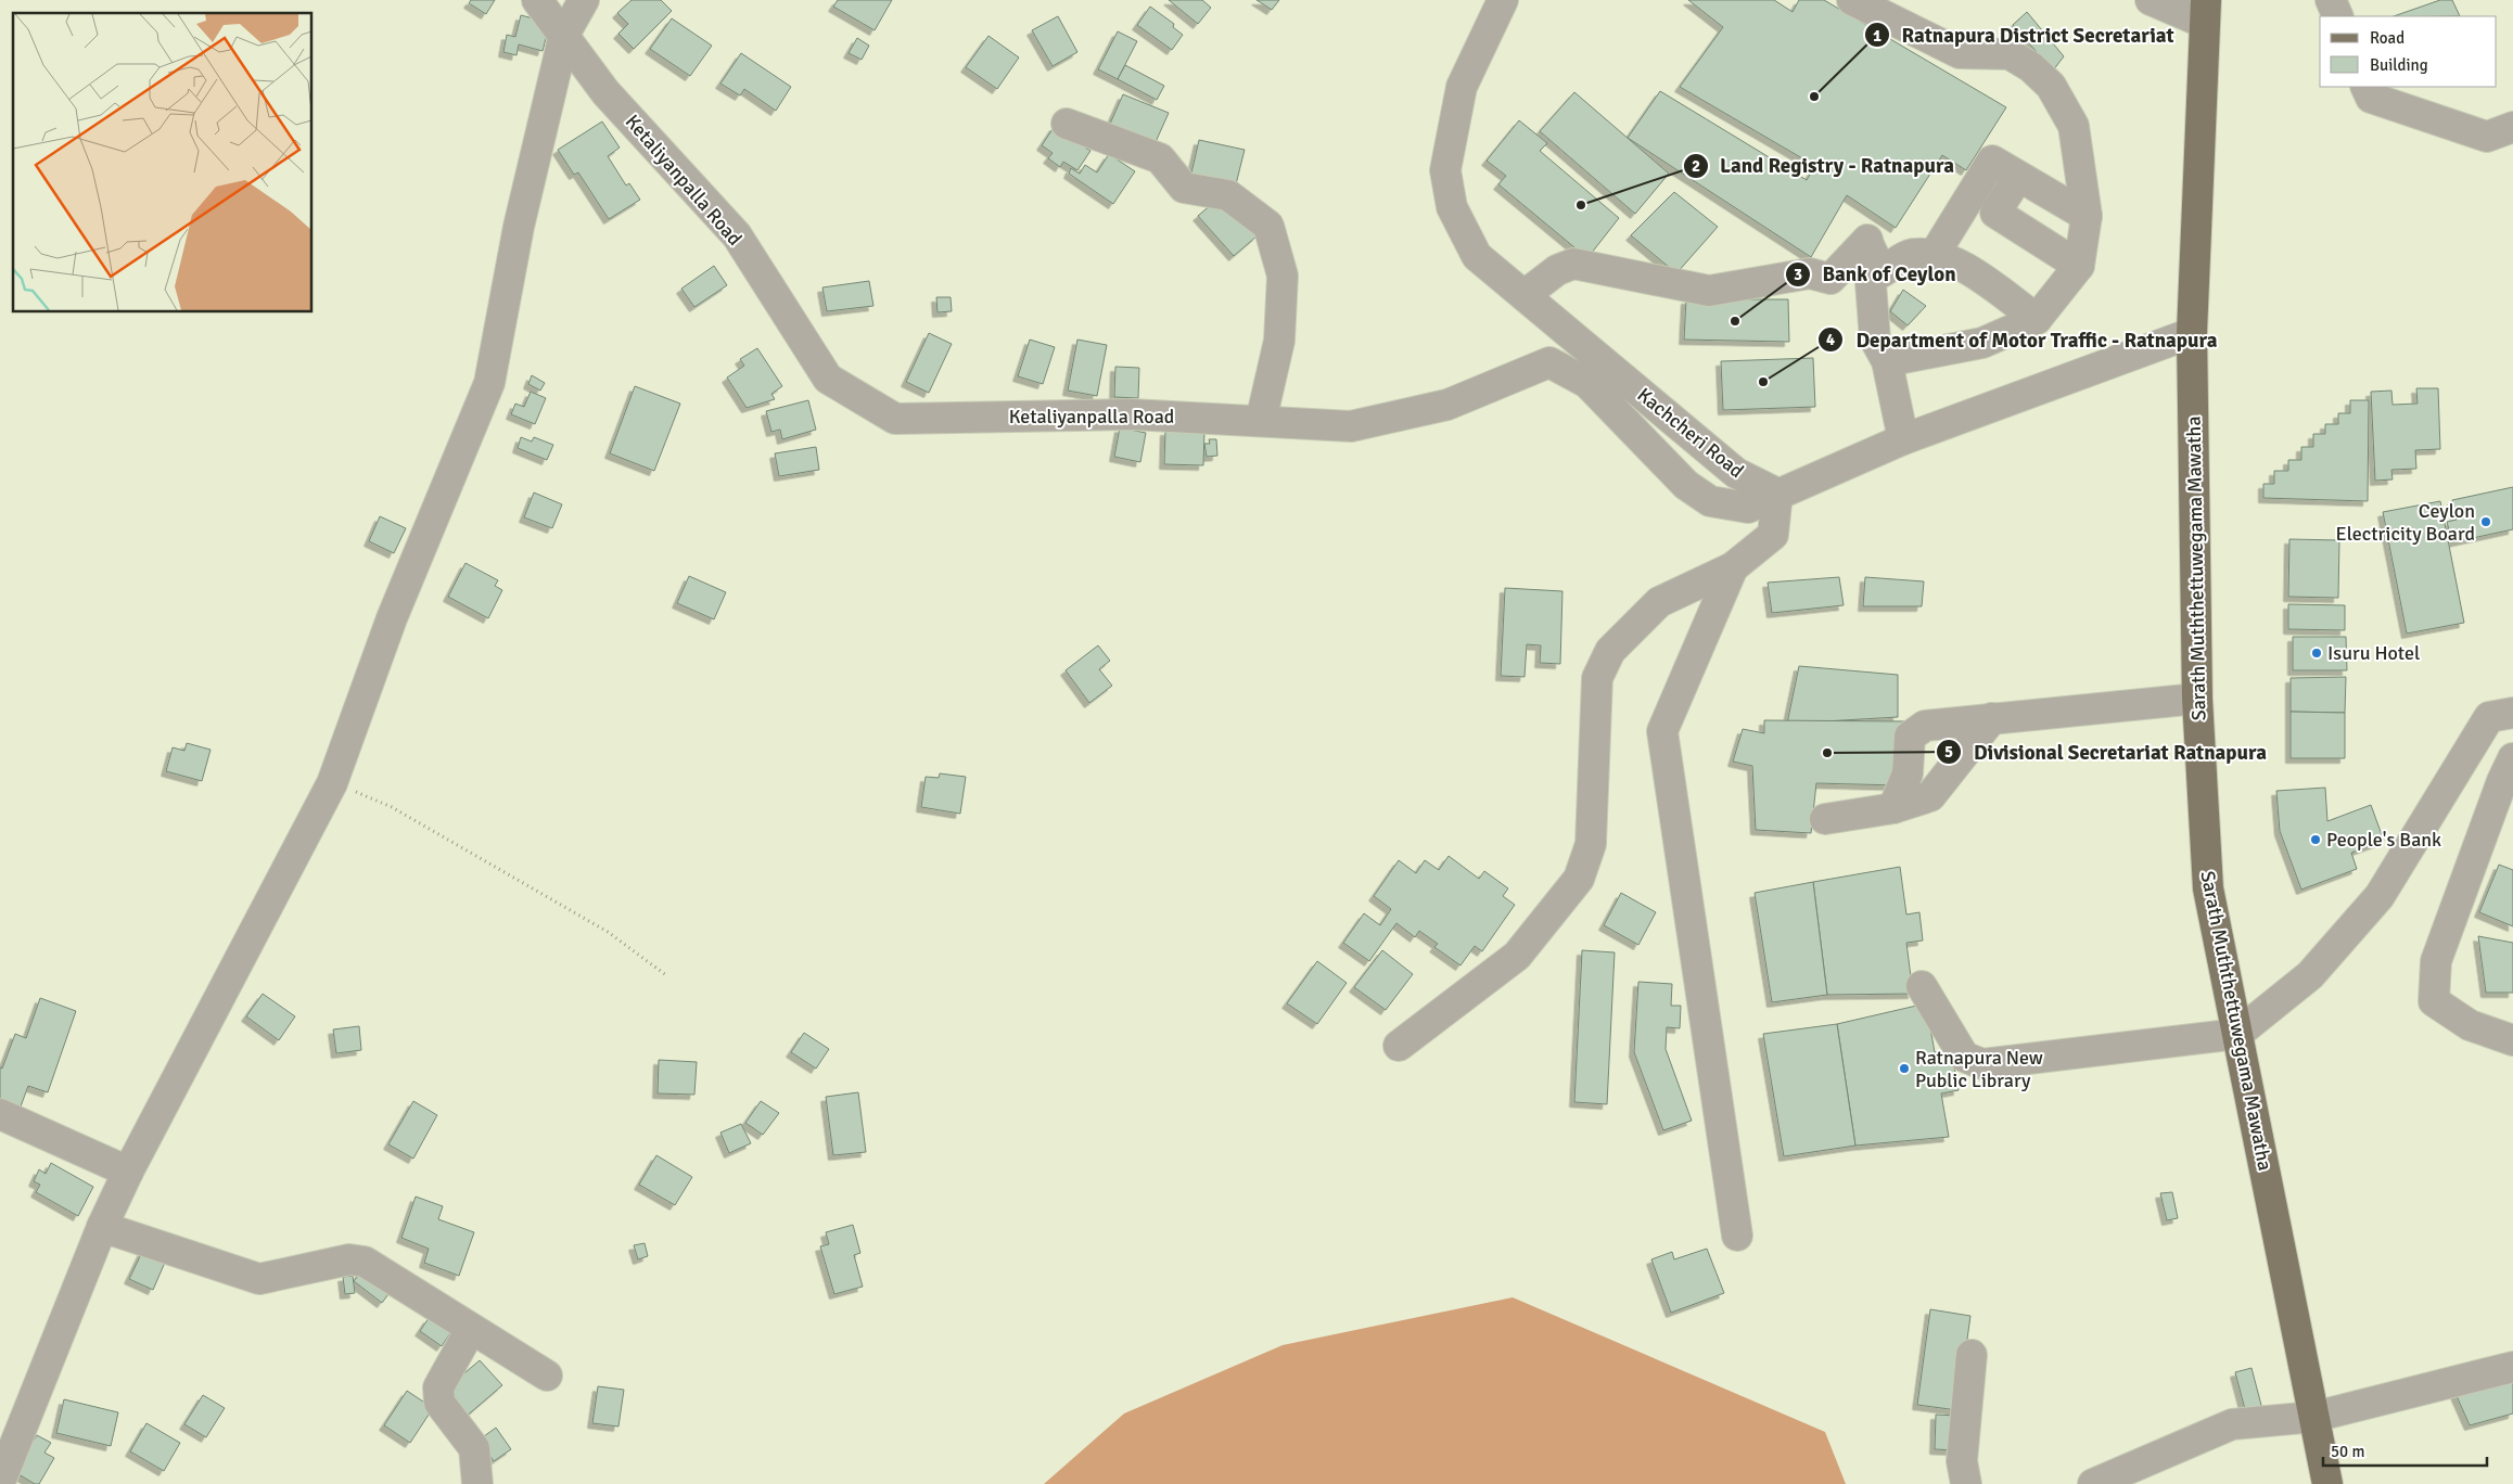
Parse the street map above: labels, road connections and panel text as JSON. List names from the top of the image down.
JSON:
{
  "streets": {
    "main road": ["Sarath Muththettuwegama Mawatha"],
    "street": ["Ketaliyanpalla Road", "Kachcheri Road"]
  },
  "crossings": [
    ["Ketaliyanpalla Road", "Kachcheri Road"]
  ],
  "places": [
    "Ratnapura District Secretariat",
    "Land Registry - Ratnapura",
    "Bank of Ceylon",
    "Department of Motor Traffic - Ratnapura",
    "Ceylon Electricity Board",
    "Isuru Hotel",
    "Divisional Secretariat Ratnapura",
    "People's Bank",
    "Ratnapura New Public Library"
  ],
  "legend": ["Road", "Building"],
  "scale_bar": "50 m"
}
